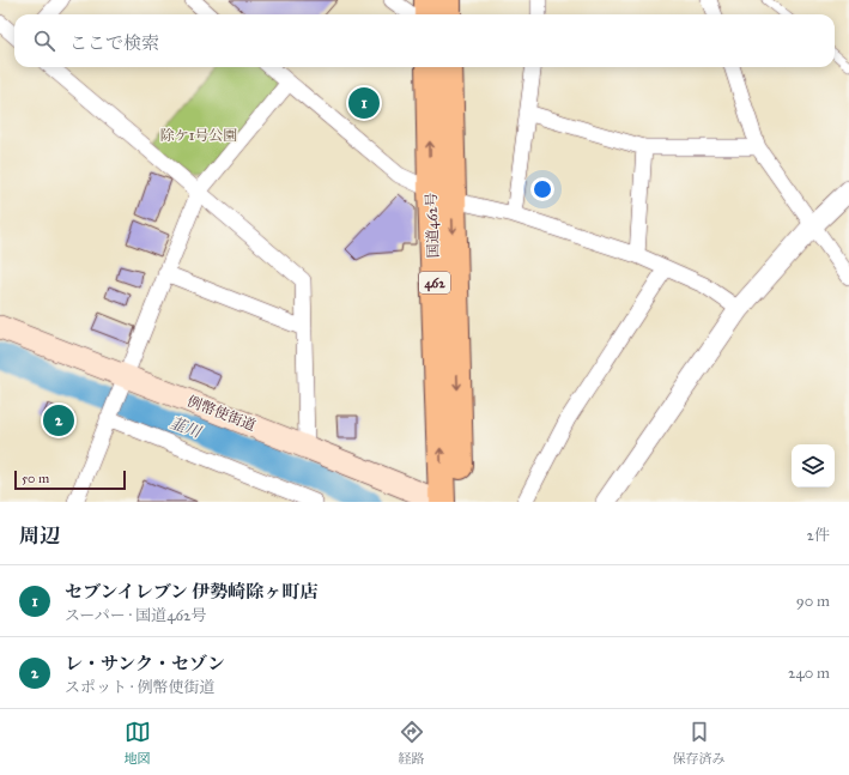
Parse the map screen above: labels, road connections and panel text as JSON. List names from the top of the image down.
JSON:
{
  "streets": {
    "highway": ["国道462号", "462"],
    "main road": ["例幣使街道"]
  },
  "crossings": [
    ["国道462号", "例幣使街道"]
  ],
  "water": ["韮川"],
  "parks": ["除ケ1号公園"],
  "scale_bar": "50 m",
  "page": {
    "search": "ここで検索",
    "pins": ["1", "2"],
    "scale": "50 m",
    "heading": ["周辺", "2件"],
    "list": [
      {
        "mark": "1",
        "name": "セブンイレブン 伊勢崎除ヶ町店",
        "note": "スーパー · 国道462号",
        "value": "90 m"
      },
      {
        "mark": "2",
        "name": "レ・サンク・セゾン",
        "note": "スポット · 例幣使街道",
        "value": "240 m"
      }
    ],
    "nav": ["地図", "経路", "保存済み"]
  }
}
